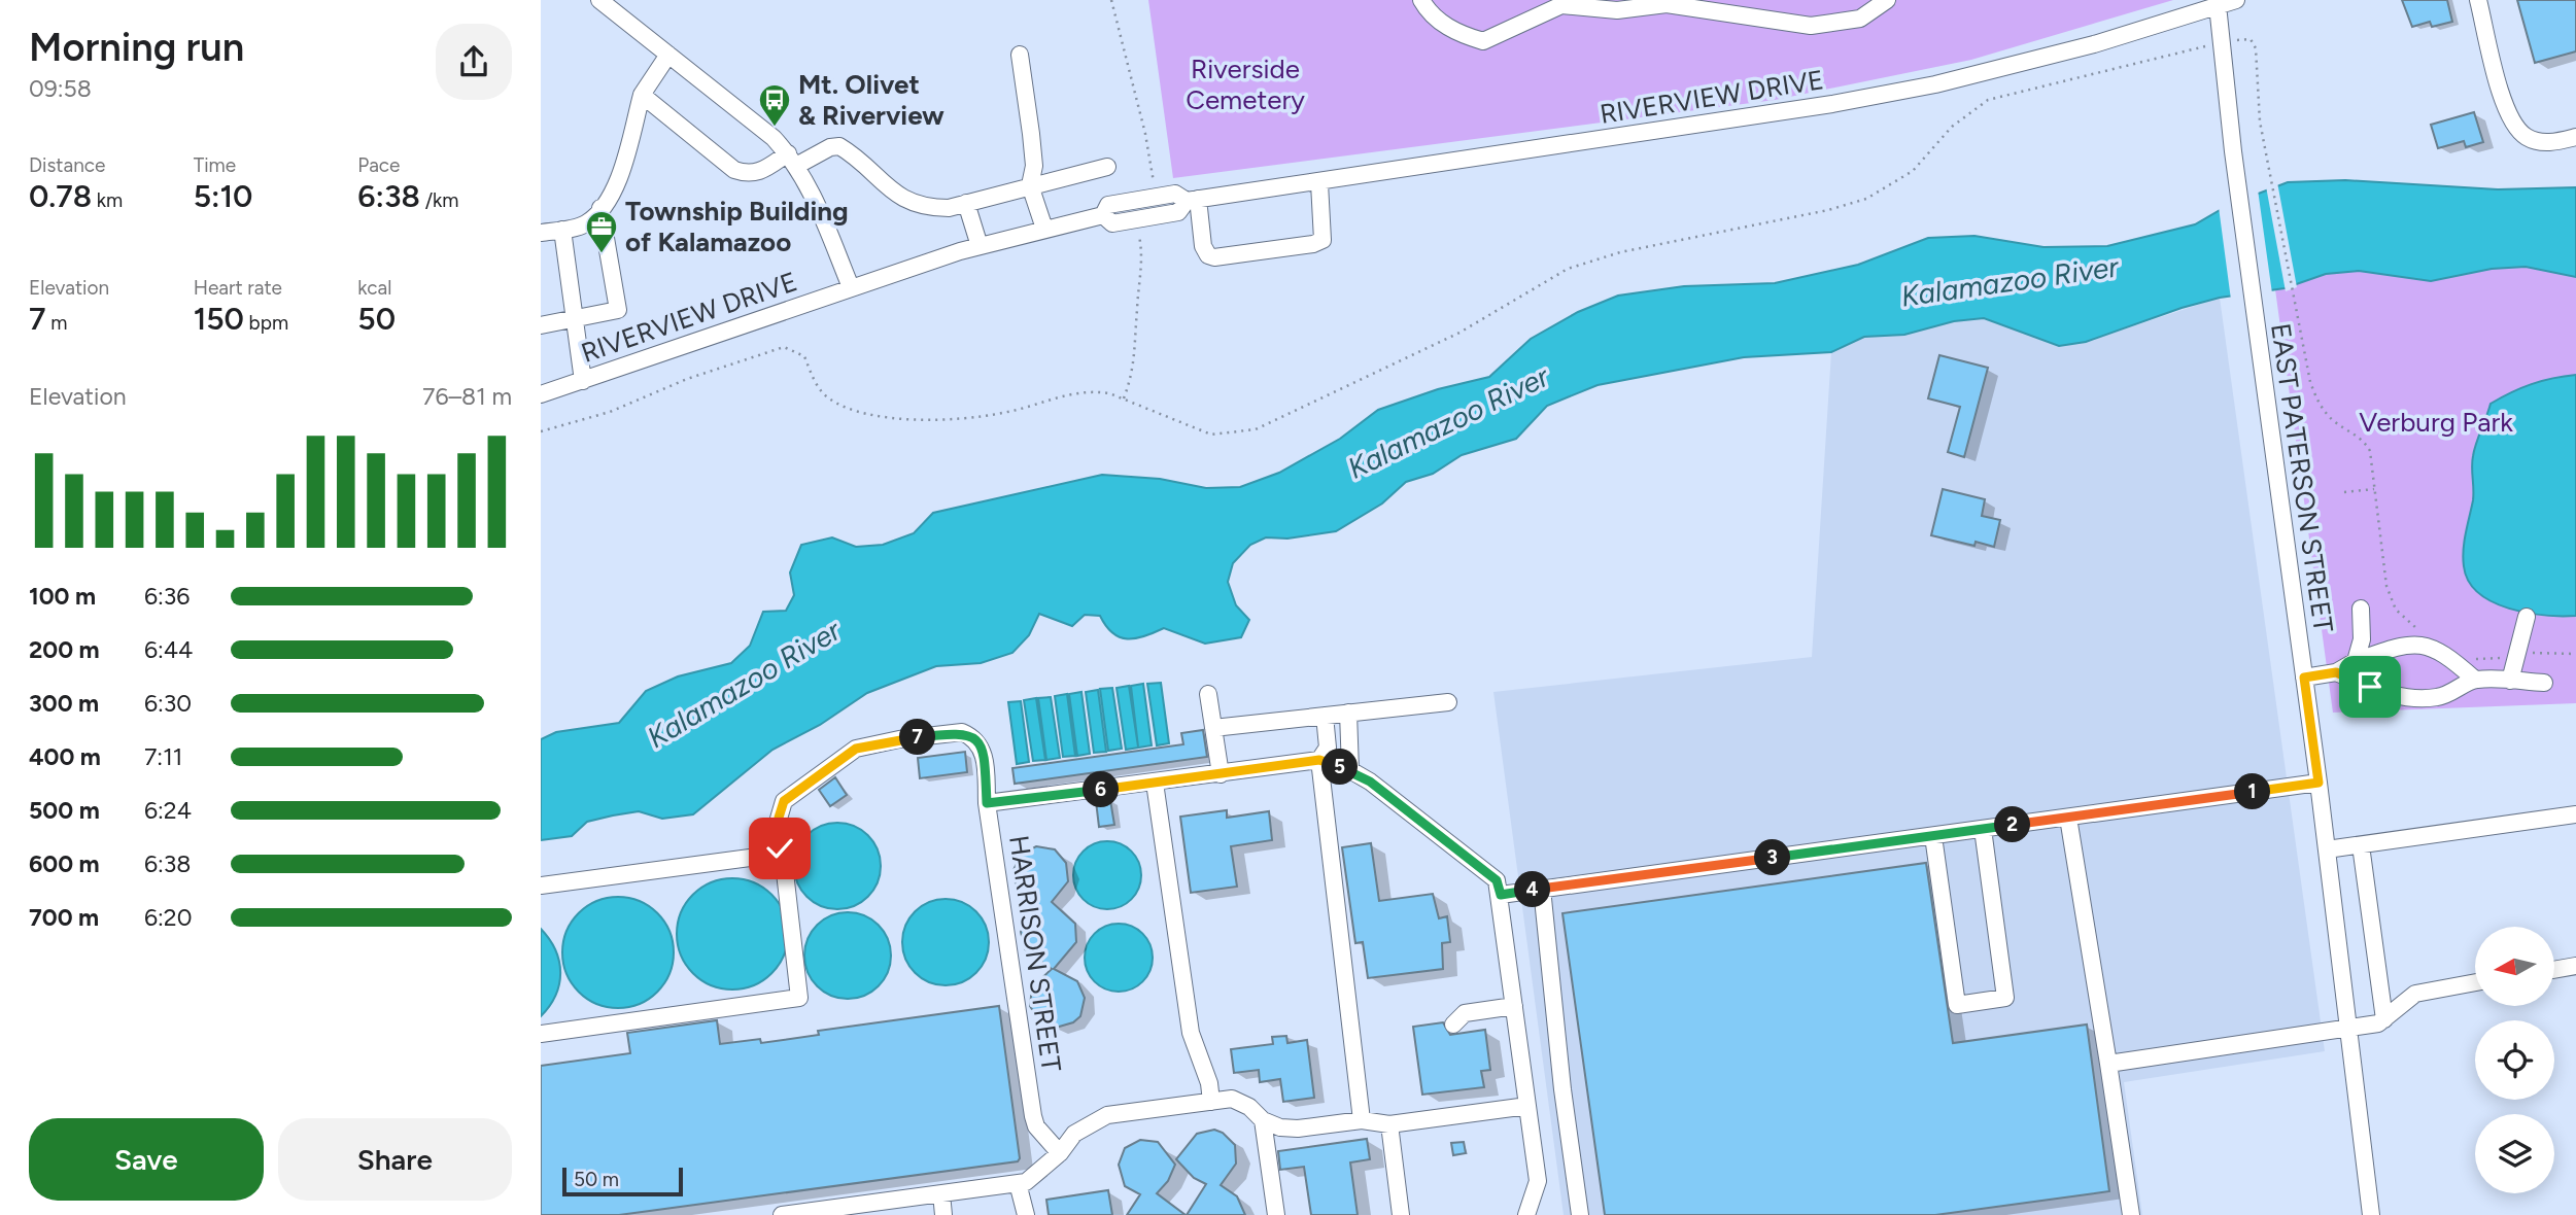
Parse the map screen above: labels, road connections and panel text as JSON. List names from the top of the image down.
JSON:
{
  "streets": {
    "street": ["RIVERVIEW DRIVE", "EAST PATERSON STREET", "HARRISON STREET"]
  },
  "crossings": [
    ["RIVERVIEW DRIVE", "EAST PATERSON STREET"]
  ],
  "water": ["Kalamazoo River"],
  "parks": ["Riverside Cemetery", "Verburg Park"],
  "places": {
    "bus stop": ["Mt. Olivet & Riverview"],
    "office": ["Township Building of Kalamazoo"]
  },
  "scale_bar": "50 m",
  "north": "left",
  "page": {
    "heading": ["Morning run", "09:58"],
    "stats": [
      ["Distance", "0.78 km"],
      ["Time", "5:10"],
      ["Pace", "6:38 /km"],
      ["Elevation", "7 m"],
      ["Heart rate", "150 bpm"],
      ["kcal", "50"]
    ],
    "chart": ["Elevation", "76–81 m"],
    "list": [
      {
        "name": "100 m",
        "note": "6:36"
      },
      {
        "name": "200 m",
        "note": "6:44"
      },
      {
        "name": "300 m",
        "note": "6:30"
      },
      {
        "name": "400 m",
        "note": "7:11"
      },
      {
        "name": "500 m",
        "note": "6:24"
      },
      {
        "name": "600 m",
        "note": "6:38"
      },
      {
        "name": "700 m",
        "note": "6:20"
      }
    ],
    "pins": [
      "7",
      "5",
      "6",
      "1",
      "2",
      "3",
      "4"
    ],
    "buttons": ["Save", "Share"],
    "scale": "50 m"
  }
}
